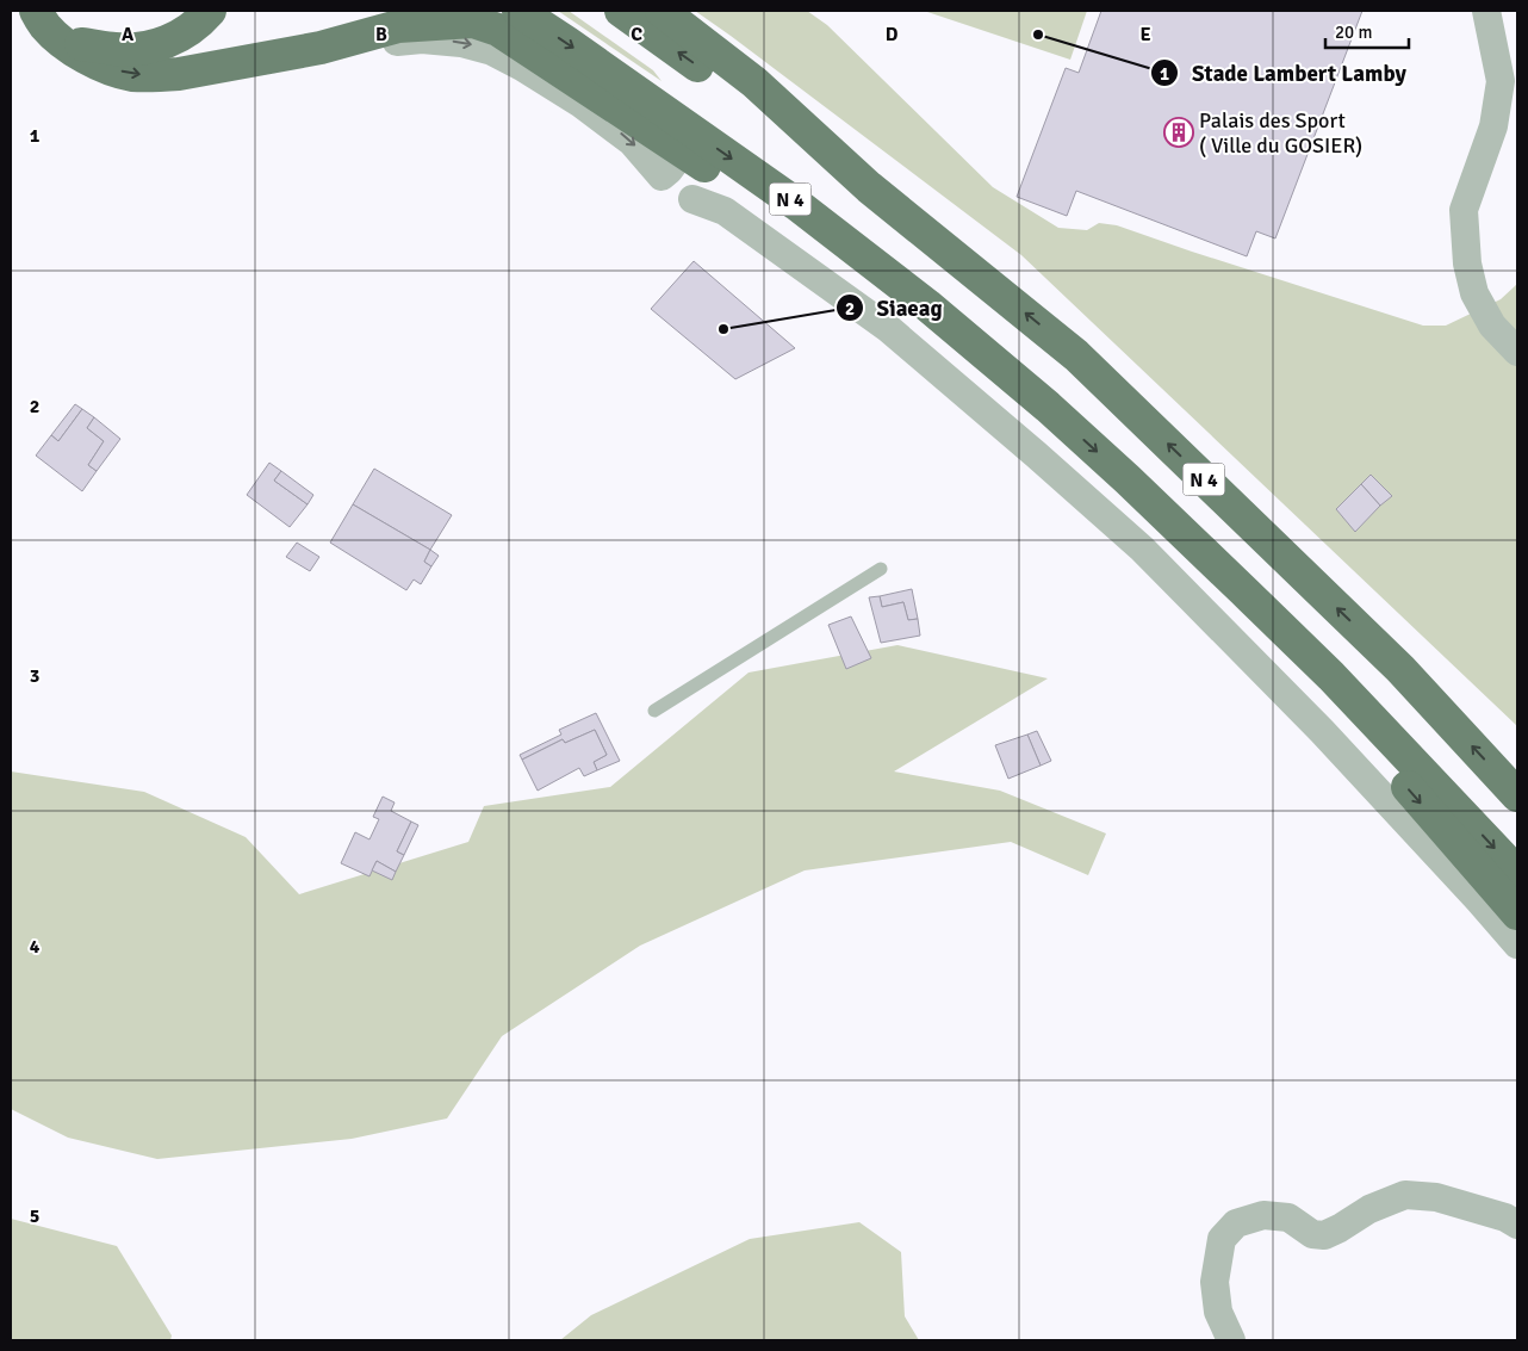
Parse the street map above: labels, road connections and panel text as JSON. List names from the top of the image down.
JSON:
{
  "streets": {
    "highway": ["N 4"]
  },
  "places": {
    "other": ["Stade Lambert Lamby", "Siaeag"],
    "building": ["Palais des Sport ( Ville du GOSIER)"]
  },
  "scale_bar": "20 m",
  "grid": {
    "columns": [
      "A",
      "B",
      "C",
      "D",
      "E"
    ],
    "rows": [
      "1",
      "2",
      "3",
      "4",
      "5"
    ]
  }
}
